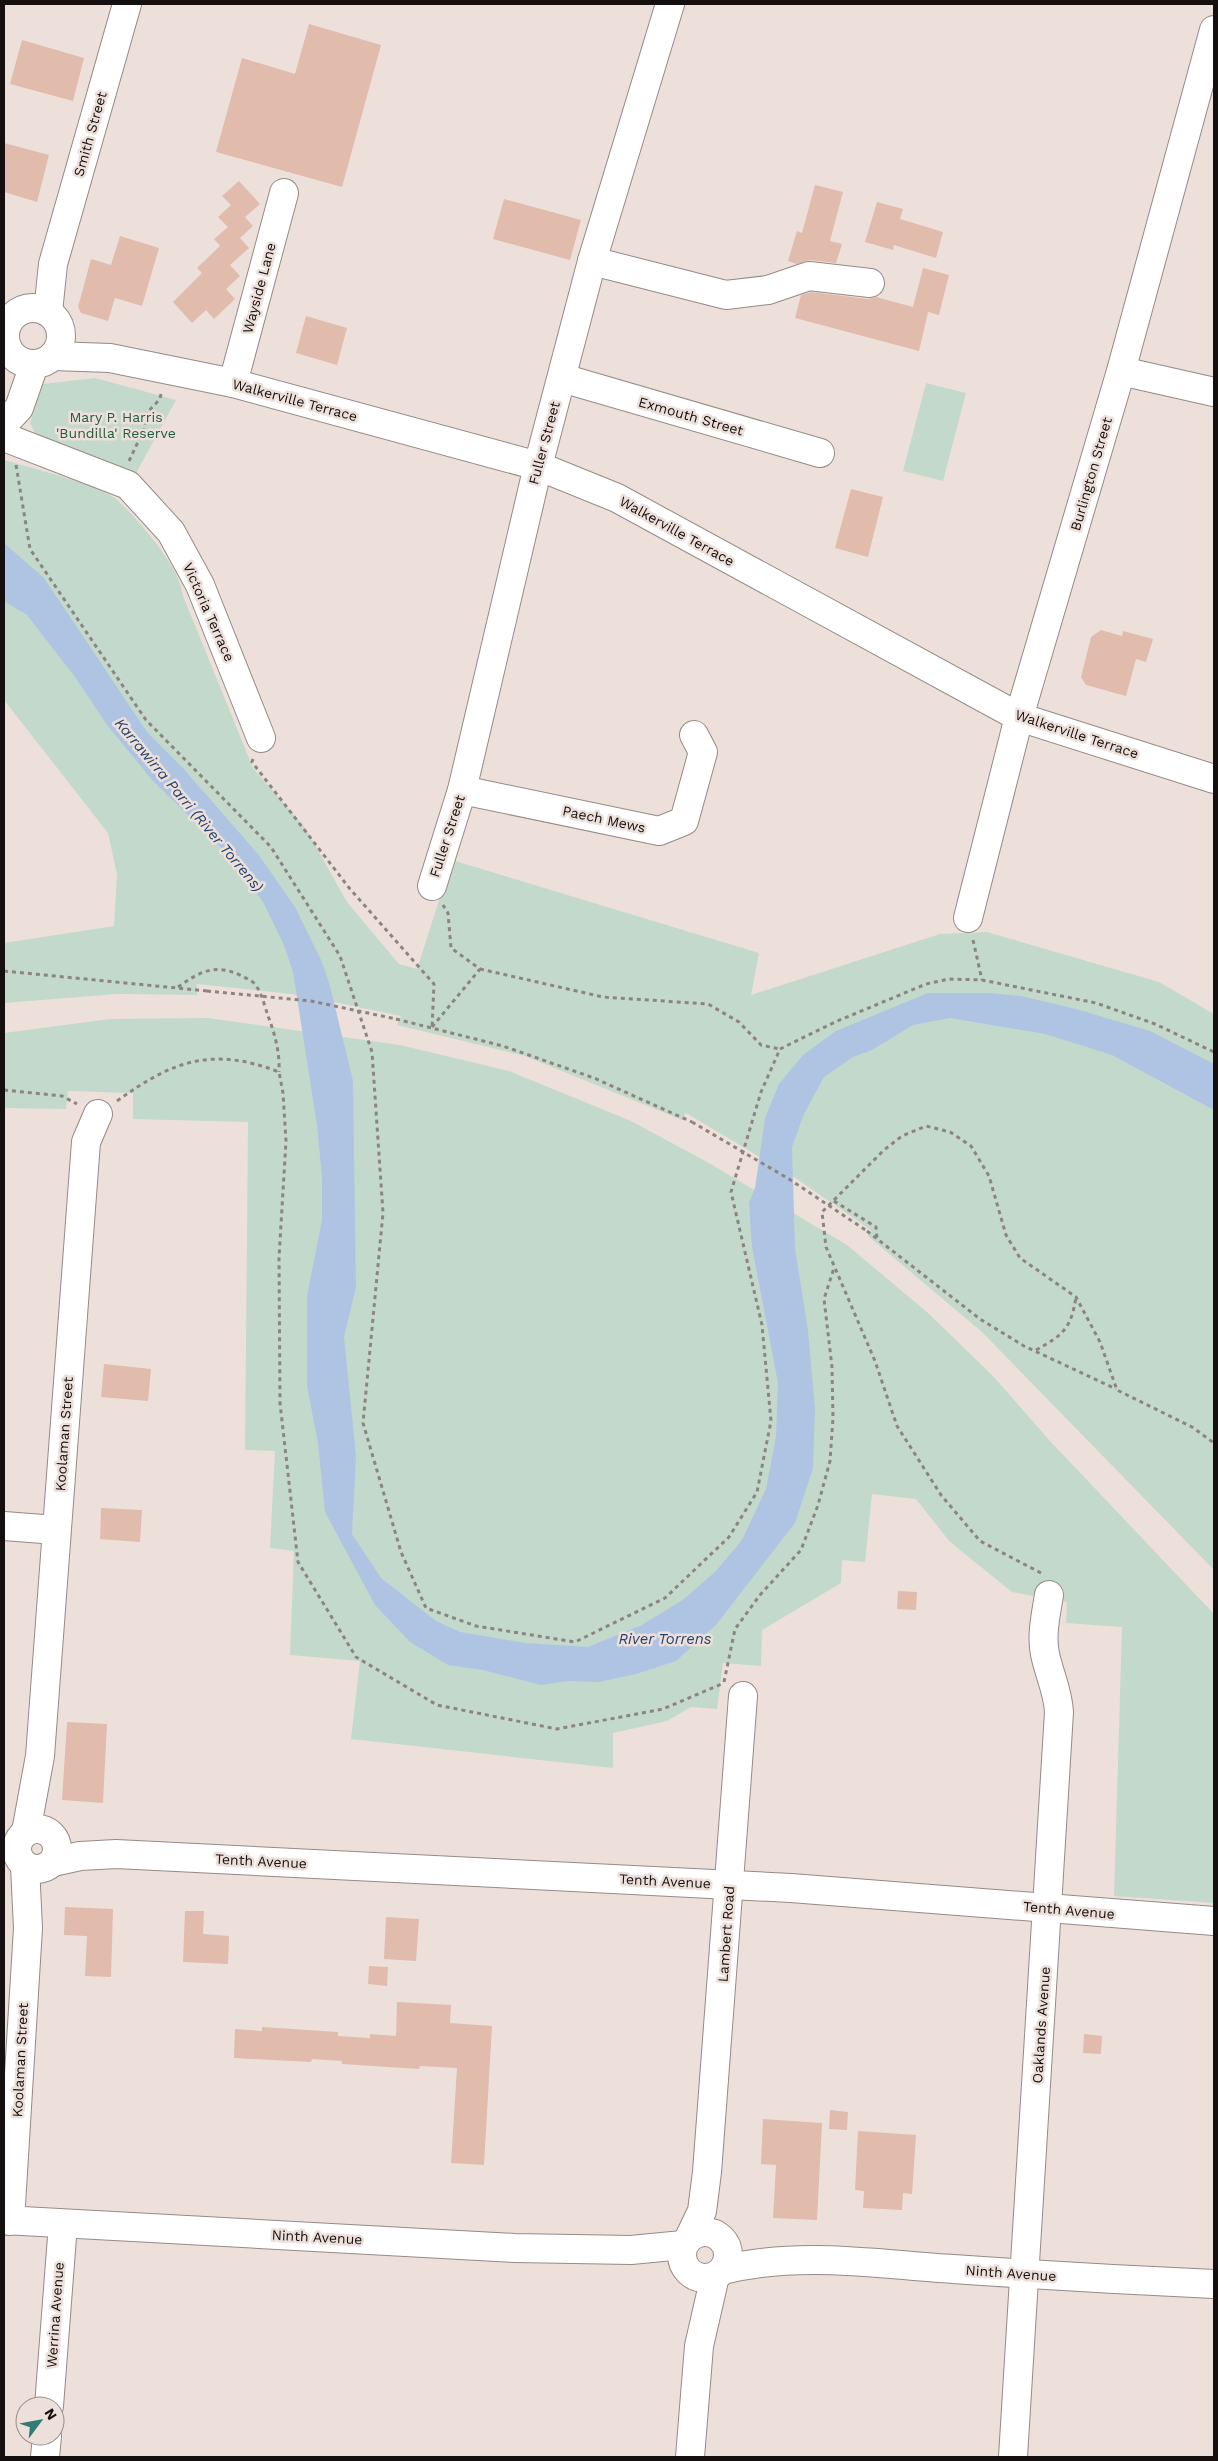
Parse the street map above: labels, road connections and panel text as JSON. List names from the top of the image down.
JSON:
{
  "streets": {
    "street": [
      "Smith Street",
      "Wayside Lane",
      "Walkerville Terrace",
      "Exmouth Street",
      "Fuller Street",
      "Burlington Street",
      "Victoria Terrace",
      "Paech Mews",
      "Koolaman Street",
      "Tenth Avenue",
      "Lambert Road",
      "Oaklands Avenue",
      "Ninth Avenue",
      "Werrina Avenue"
    ]
  },
  "crossings": [
    ["Smith Street", "Walkerville Terrace"],
    ["Wayside Lane", "Walkerville Terrace"],
    ["Walkerville Terrace", "Fuller Street"],
    ["Walkerville Terrace", "Burlington Street"],
    ["Exmouth Street", "Fuller Street"],
    ["Fuller Street", "Paech Mews"],
    ["Koolaman Street", "Tenth Avenue"],
    ["Koolaman Street", "Ninth Avenue"],
    ["Tenth Avenue", "Lambert Road"],
    ["Tenth Avenue", "Oaklands Avenue"],
    ["Lambert Road", "Ninth Avenue"],
    ["Oaklands Avenue", "Ninth Avenue"],
    ["Ninth Avenue", "Werrina Avenue"]
  ],
  "water": ["Karrawirra Parri (River Torrens)", "River Torrens"],
  "parks": ["Mary P. Harris 'Bundilla' Reserve"],
  "north": "top right"
}
